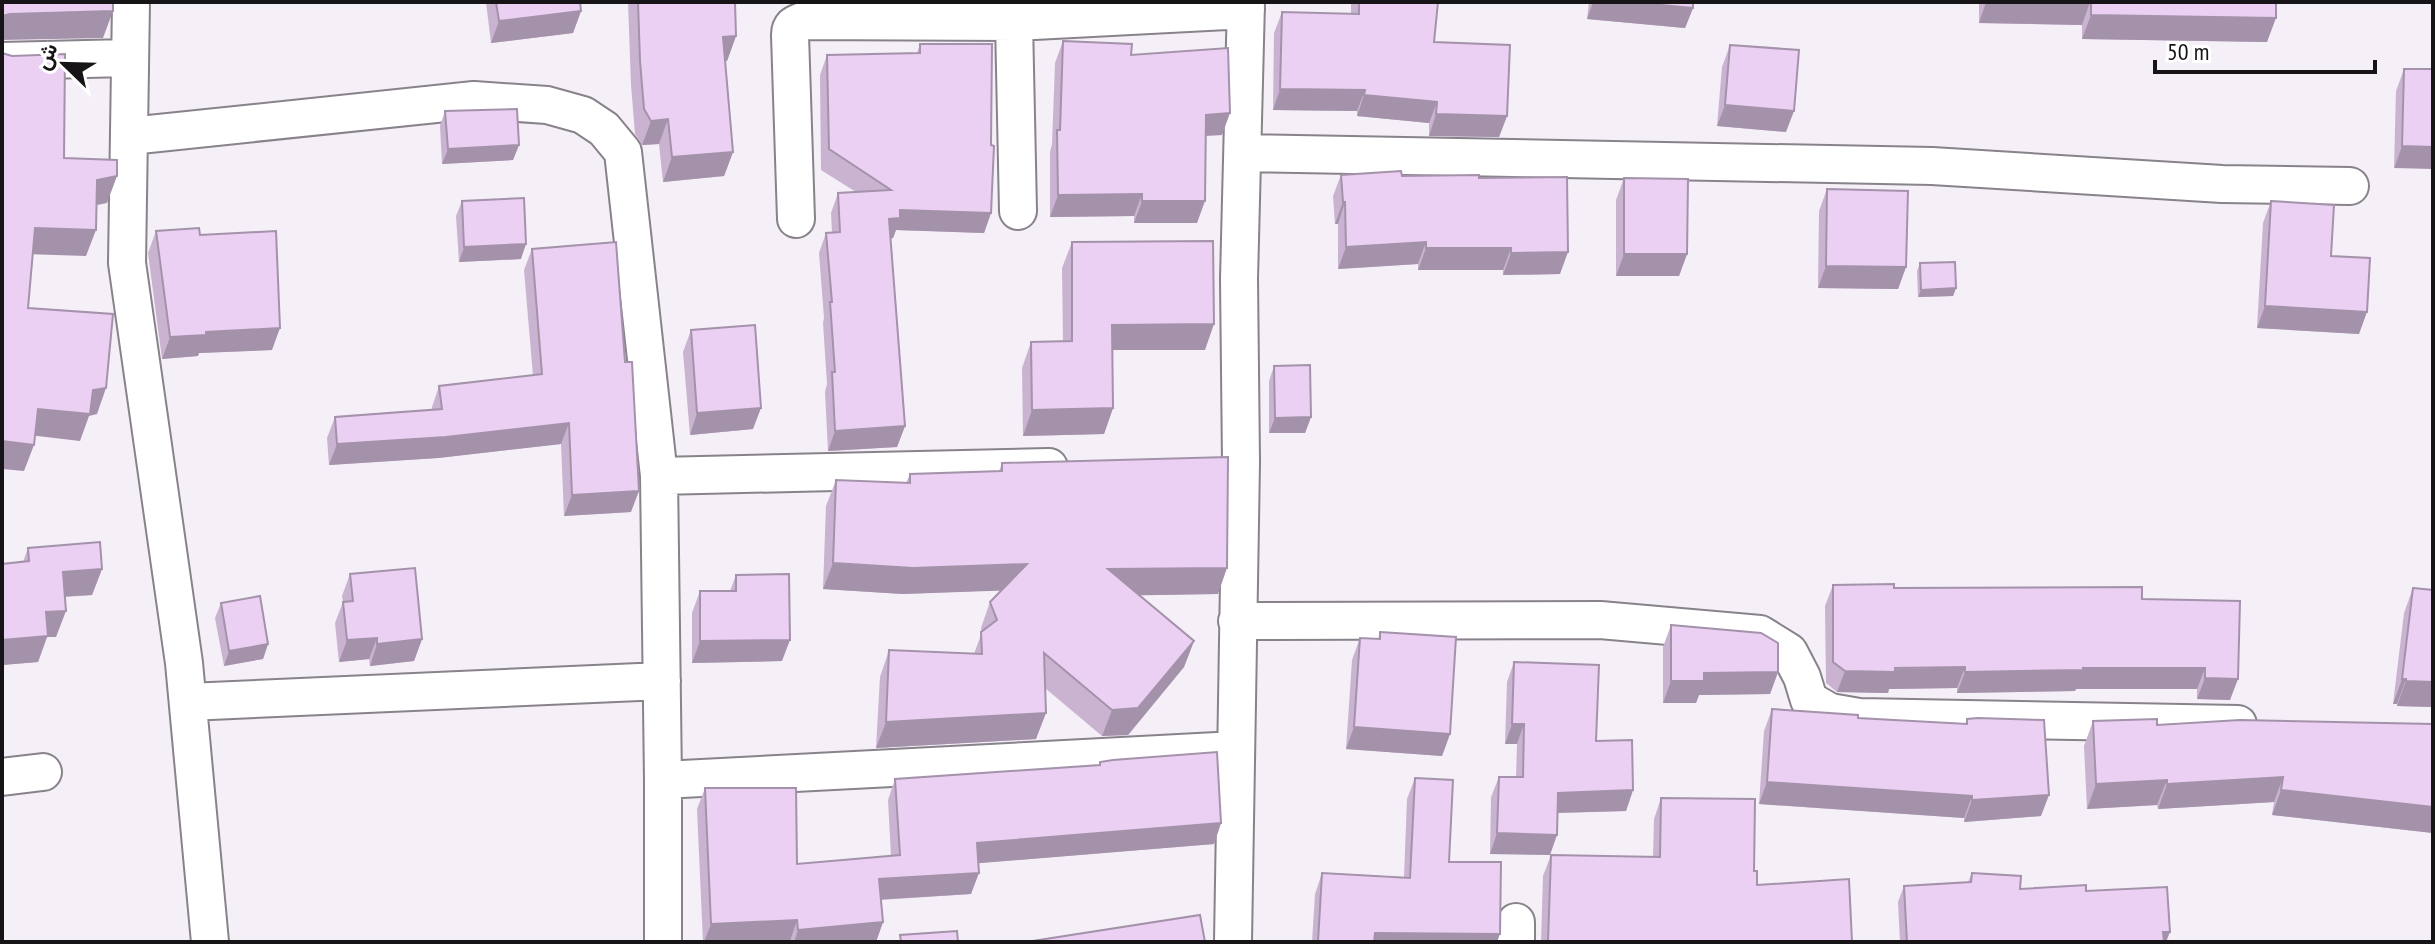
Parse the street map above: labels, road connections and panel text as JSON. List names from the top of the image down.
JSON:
{
  "scale_bar": "50 m",
  "north": "top left"
}
